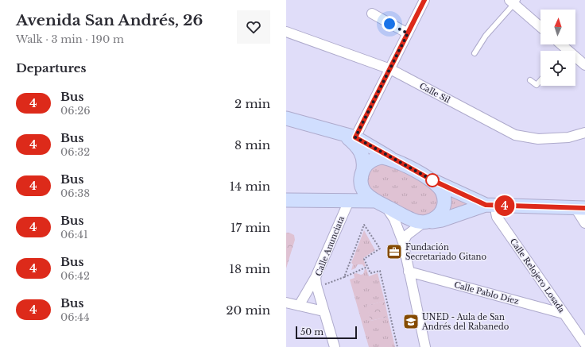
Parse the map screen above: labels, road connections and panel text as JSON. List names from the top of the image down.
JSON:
{
  "streets": {
    "street": [
      "Calle Sil",
      "Calle Anunciata",
      "Calle Relojero Losada",
      "Calle Pablo Díez"
    ]
  },
  "crossings": [
    ["Calle Relojero Losada", "Calle Pablo Díez"]
  ],
  "places": {
    "office": ["Fundación Secretariado Gitano"],
    "school or university": ["UNED - Aula de San Andrés del Rabanedo"]
  },
  "lines": ["bus line 4"],
  "scale_bar": "50 m",
  "north": "top",
  "page": {
    "heading": [
      ["Avenida San Andrés, 26", "Walk · 3 min · 190 m"],
      "Departures"
    ],
    "on_map": "4",
    "list": [
      {
        "mark": "4",
        "name": "Bus",
        "note": "06:26",
        "value": "2 min"
      },
      {
        "mark": "4",
        "name": "Bus",
        "note": "06:32",
        "value": "8 min"
      },
      {
        "mark": "4",
        "name": "Bus",
        "note": "06:38",
        "value": "14 min"
      },
      {
        "mark": "4",
        "name": "Bus",
        "note": "06:41",
        "value": "17 min"
      },
      {
        "mark": "4",
        "name": "Bus",
        "note": "06:42",
        "value": "18 min"
      },
      {
        "mark": "4",
        "name": "Bus",
        "note": "06:44",
        "value": "20 min"
      }
    ],
    "scale": "50 m"
  }
}
